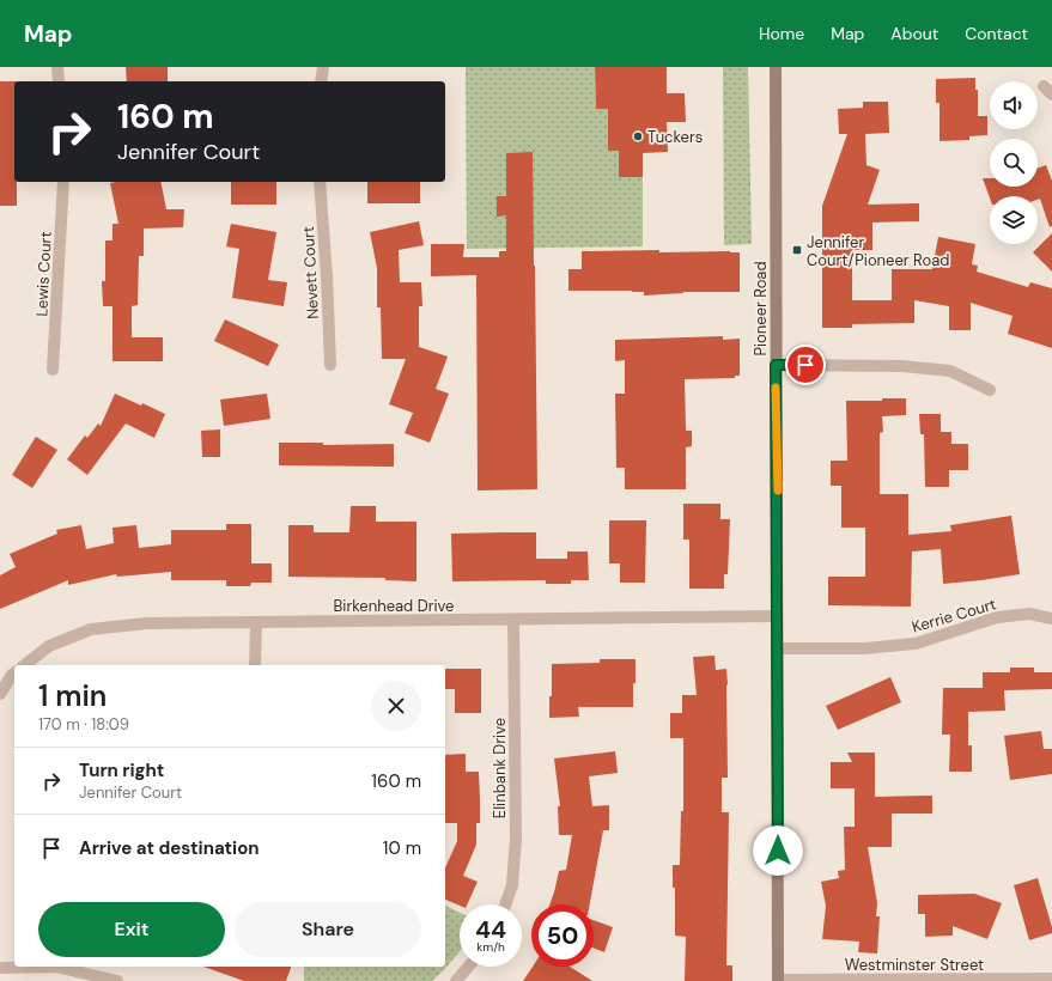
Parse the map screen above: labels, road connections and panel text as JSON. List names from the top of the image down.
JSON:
{
  "streets": {
    "main road": ["Pioneer Road"],
    "street": [
      "Nevett Court",
      "Lewis Court",
      "Birkenhead Drive",
      "Kerrie Court",
      "Elinbank Drive",
      "Westminster Street"
    ]
  },
  "crossings": [
    ["Pioneer Road", "Birkenhead Drive"],
    ["Pioneer Road", "Kerrie Court"],
    ["Pioneer Road", "Westminster Street"],
    ["Birkenhead Drive", "Elinbank Drive"]
  ],
  "places": {
    "other": ["Tuckers"],
    "transit": ["Jennifer Court/Pioneer Road"]
  },
  "page": {
    "header": "Map",
    "nav": [
      "Home",
      "Map",
      "About",
      "Contact"
    ],
    "turn": ["160 m", "Jennifer Court"],
    "heading": ["1 min", "170 m · 18:09"],
    "list": [
      {
        "name": "Turn right",
        "note": "Jennifer Court",
        "value": "160 m"
      },
      {
        "name": "Arrive at destination",
        "value": "10 m"
      }
    ],
    "buttons": ["Exit", "Share"],
    "speed": "44 km/h",
    "limit": "50"
  }
}
